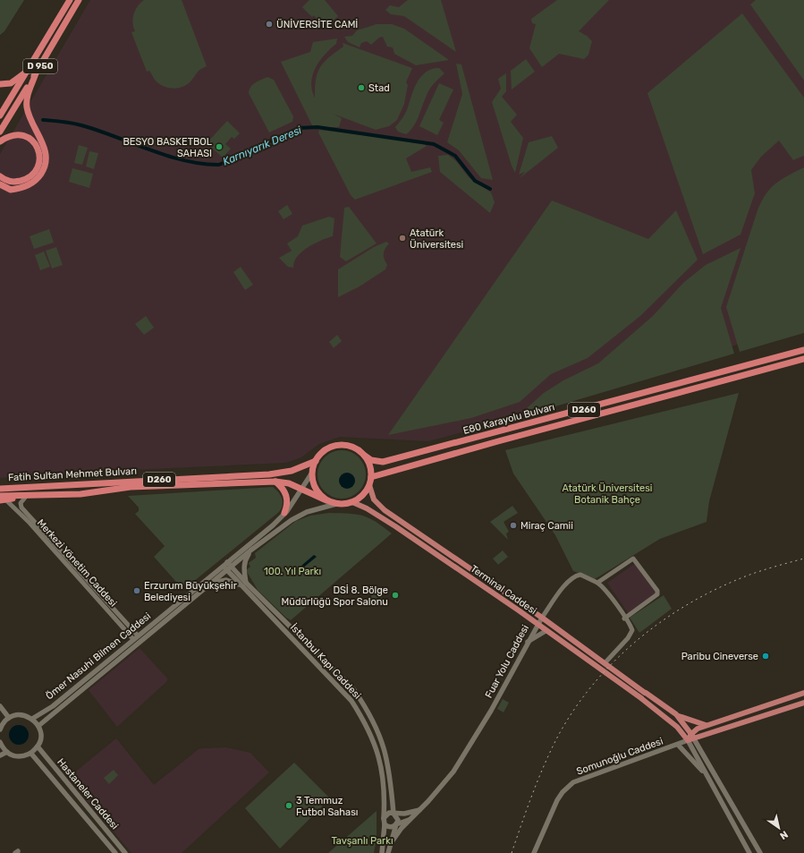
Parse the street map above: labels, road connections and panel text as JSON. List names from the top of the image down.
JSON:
{
  "streets": {
    "highway": [
      "D 950",
      "D260",
      "E80 Karayolu Bulvarı",
      "Fatih Sultan Mehmet Bulvarı"
    ],
    "main road": [
      "Terminal Caddesi",
      "Ömer Nasuhi Bilmen Caddesi",
      "İstanbul Kapı Caddesi",
      "Fuar Yolu Caddesi",
      "Somunoğlu Caddesi",
      "Hastaneler Caddesi"
    ],
    "street": ["Merkezi Yönetim Caddesi"]
  },
  "crossings": [
    ["D260", "E80 Karayolu Bulvarı"],
    ["D260", "Fatih Sultan Mehmet Bulvarı"],
    ["D260", "Terminal Caddesi"],
    ["D260", "Ömer Nasuhi Bilmen Caddesi"],
    ["E80 Karayolu Bulvarı", "Fatih Sultan Mehmet Bulvarı"],
    ["E80 Karayolu Bulvarı", "Terminal Caddesi"],
    ["E80 Karayolu Bulvarı", "Ömer Nasuhi Bilmen Caddesi"],
    ["Fatih Sultan Mehmet Bulvarı", "Terminal Caddesi"],
    ["Fatih Sultan Mehmet Bulvarı", "Ömer Nasuhi Bilmen Caddesi"],
    ["Merkezi Yönetim Caddesi", "Ömer Nasuhi Bilmen Caddesi"],
    ["Terminal Caddesi", "Ömer Nasuhi Bilmen Caddesi"],
    ["Terminal Caddesi", "Fuar Yolu Caddesi"],
    ["Terminal Caddesi", "Somunoğlu Caddesi"],
    ["Ömer Nasuhi Bilmen Caddesi", "İstanbul Kapı Caddesi"]
  ],
  "water": ["Karnıyarık Deresi"],
  "parks": ["Atatürk Üniversitesi Botanik Bahçe", "100. Yıl Parkı", "Tavşanlı Parkı"],
  "places": [
    "ÜNİVERSİTE CAMİ",
    "Stad",
    "BESYO BASKETBOL SAHASI",
    "Atatürk Üniversitesi",
    "Miraç Camii",
    "Erzurum Büyükşehir Belediyesi",
    "DSİ 8. Bölge Müdürlüğü Spor Salonu",
    "Paribu Cineverse",
    "3 Temmuz Futbol Sahası"
  ],
  "north": "bottom right"
}
